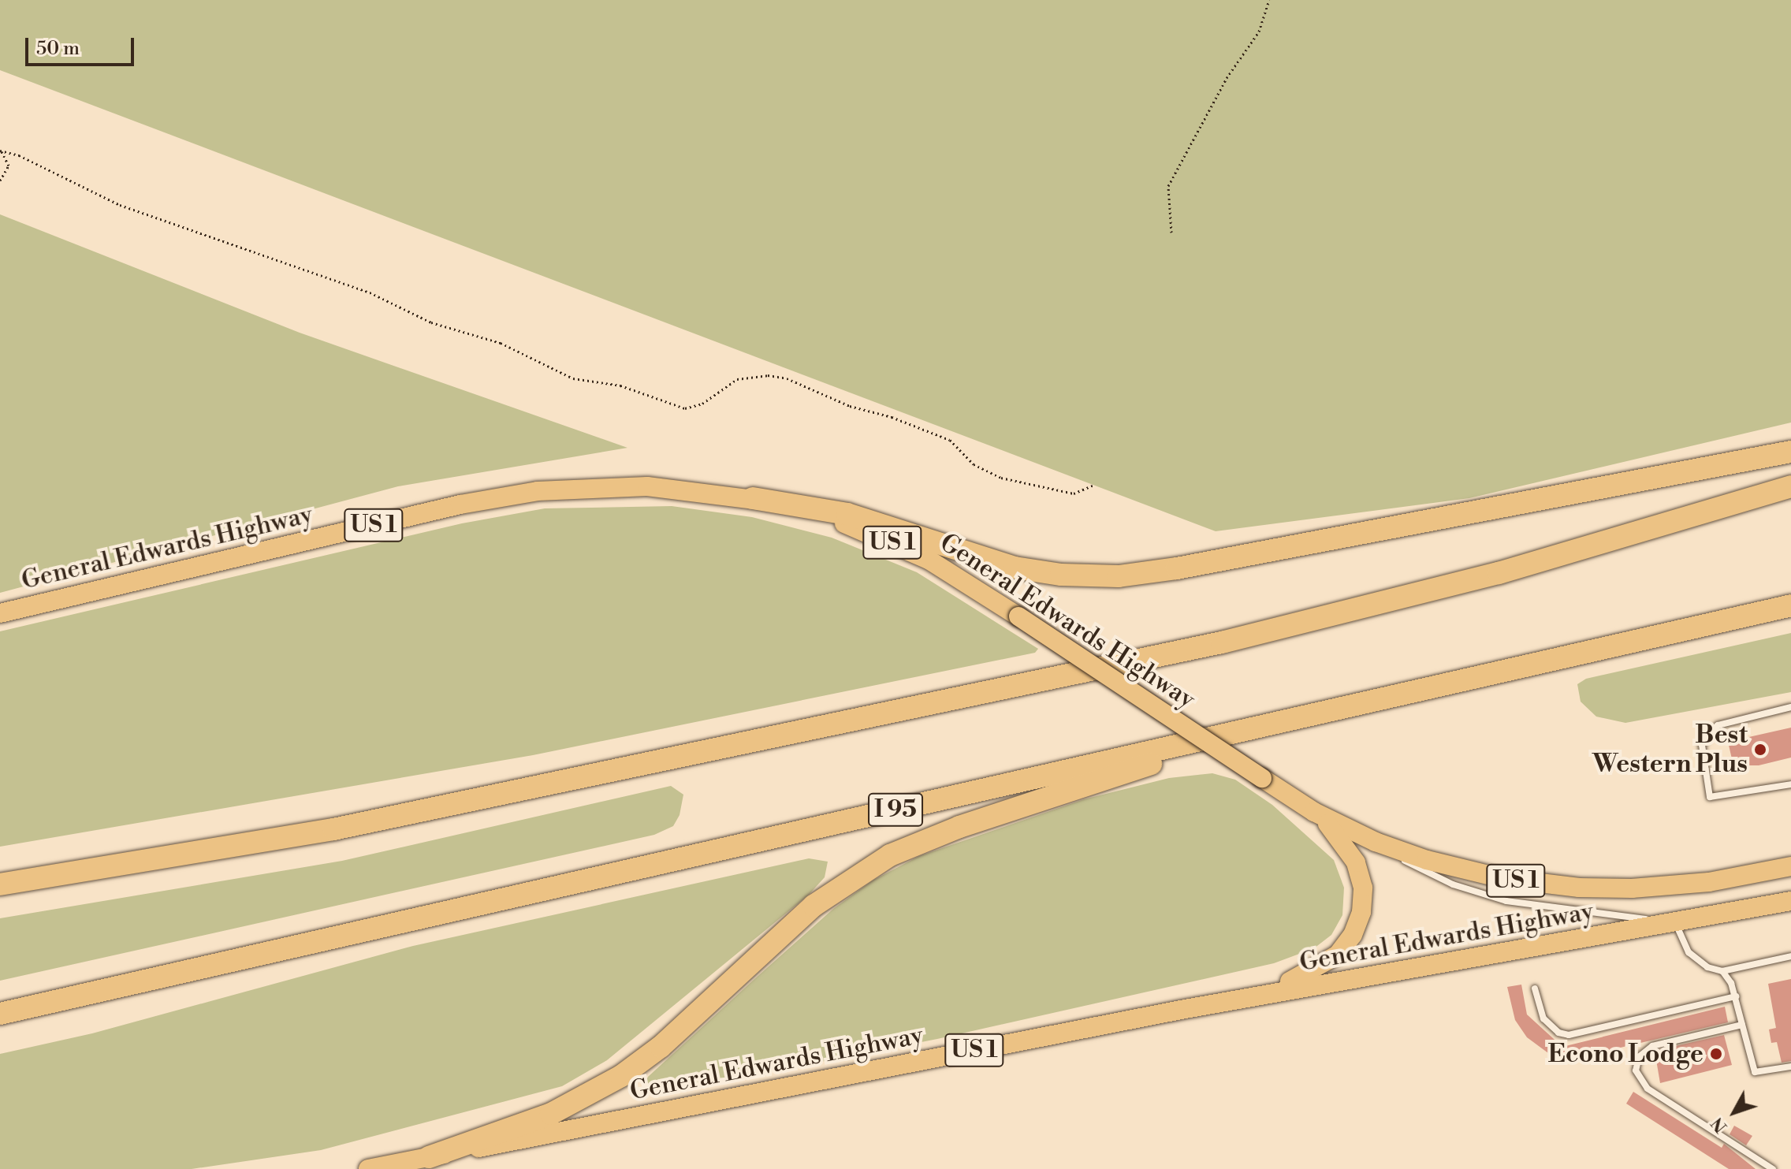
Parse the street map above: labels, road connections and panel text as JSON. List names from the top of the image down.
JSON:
{
  "streets": {
    "highway": ["I 95"],
    "main road": ["US 1", "General Edwards Highway"]
  },
  "places": ["Best Western Plus", "Econo Lodge"],
  "scale_bar": "50 m",
  "north": "bottom left"
}
